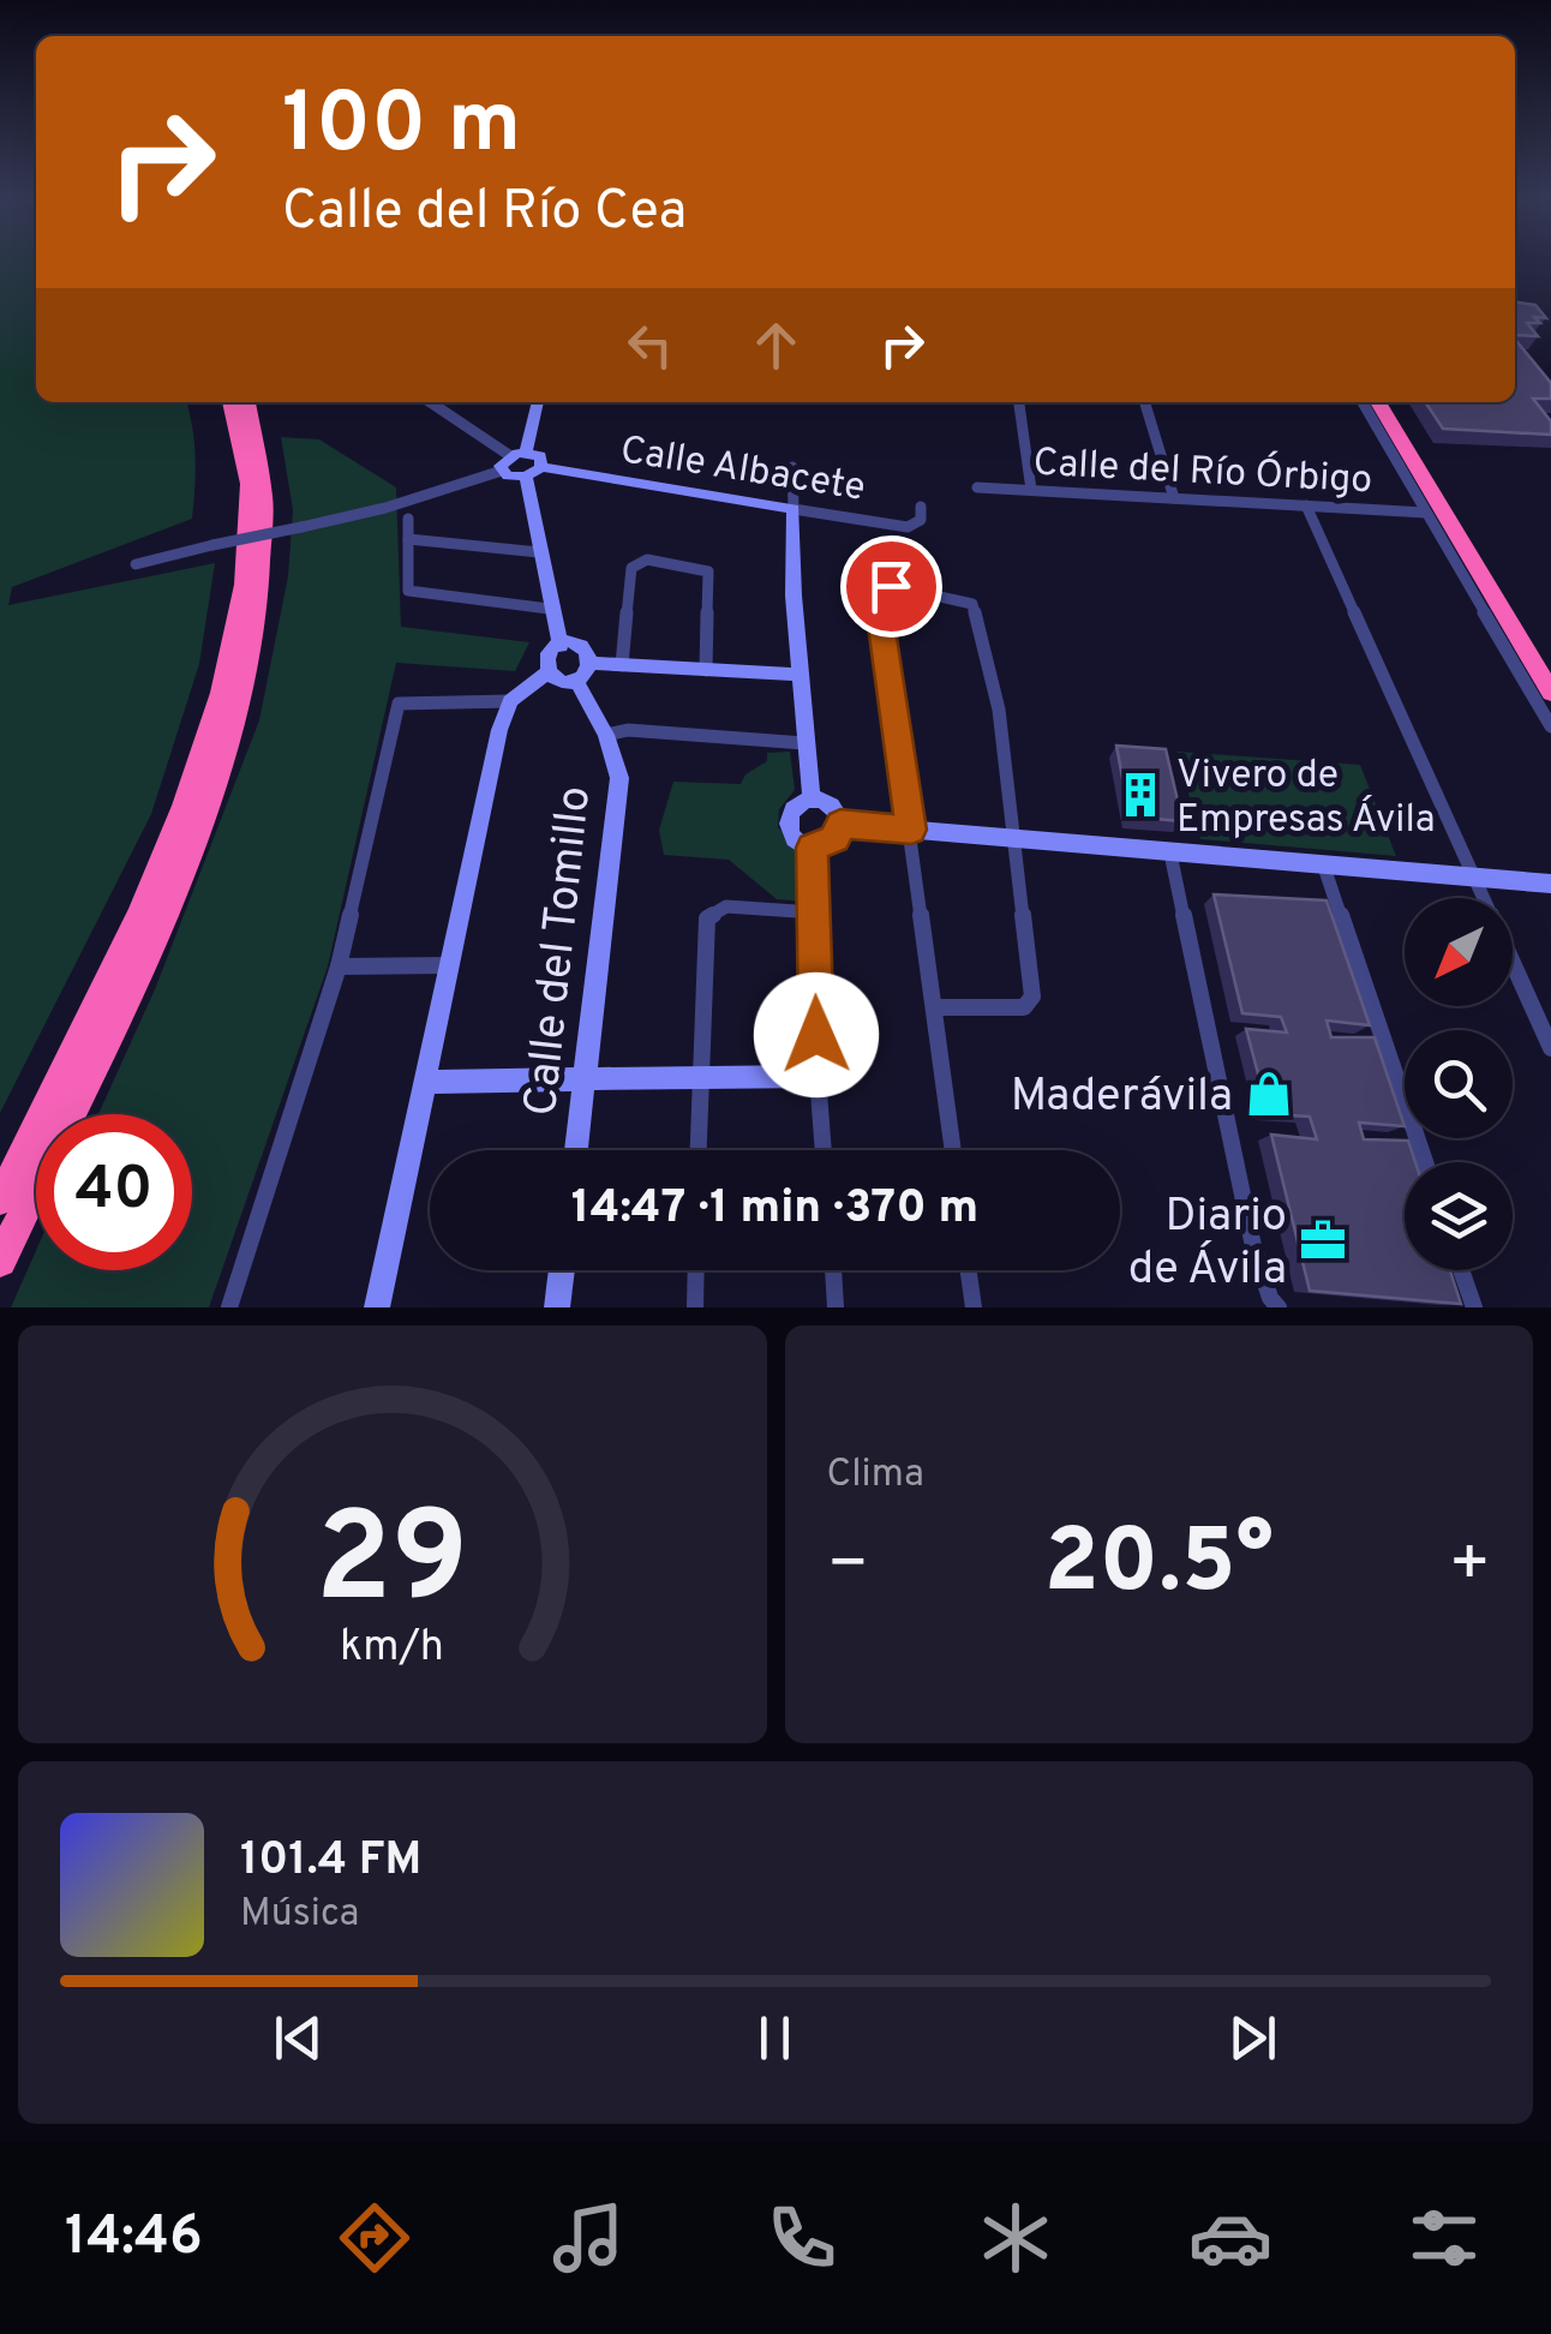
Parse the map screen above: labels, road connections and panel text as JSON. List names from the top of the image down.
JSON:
{
  "streets": {
    "street": ["Calle Albacete", "Calle del Río Órbigo", "Calle del Tomillo"]
  },
  "places": {
    "building": ["Vivero de Empresas Ávila"],
    "shop": ["Maderávila"],
    "office": ["Diario de Ávila"]
  },
  "north": "bottom left",
  "page": {
    "turn": ["100 m", "Calle del Río Cea"],
    "limit": "40",
    "trip": "14:47 · 1 min · 370 m",
    "tile": "Clima",
    "heat": ["−", "20.5°", "+"],
    "song": ["101.4 FM", "Música"],
    "tabs": "14:46",
    "gauge": ["29", "km/h"]
  }
}
